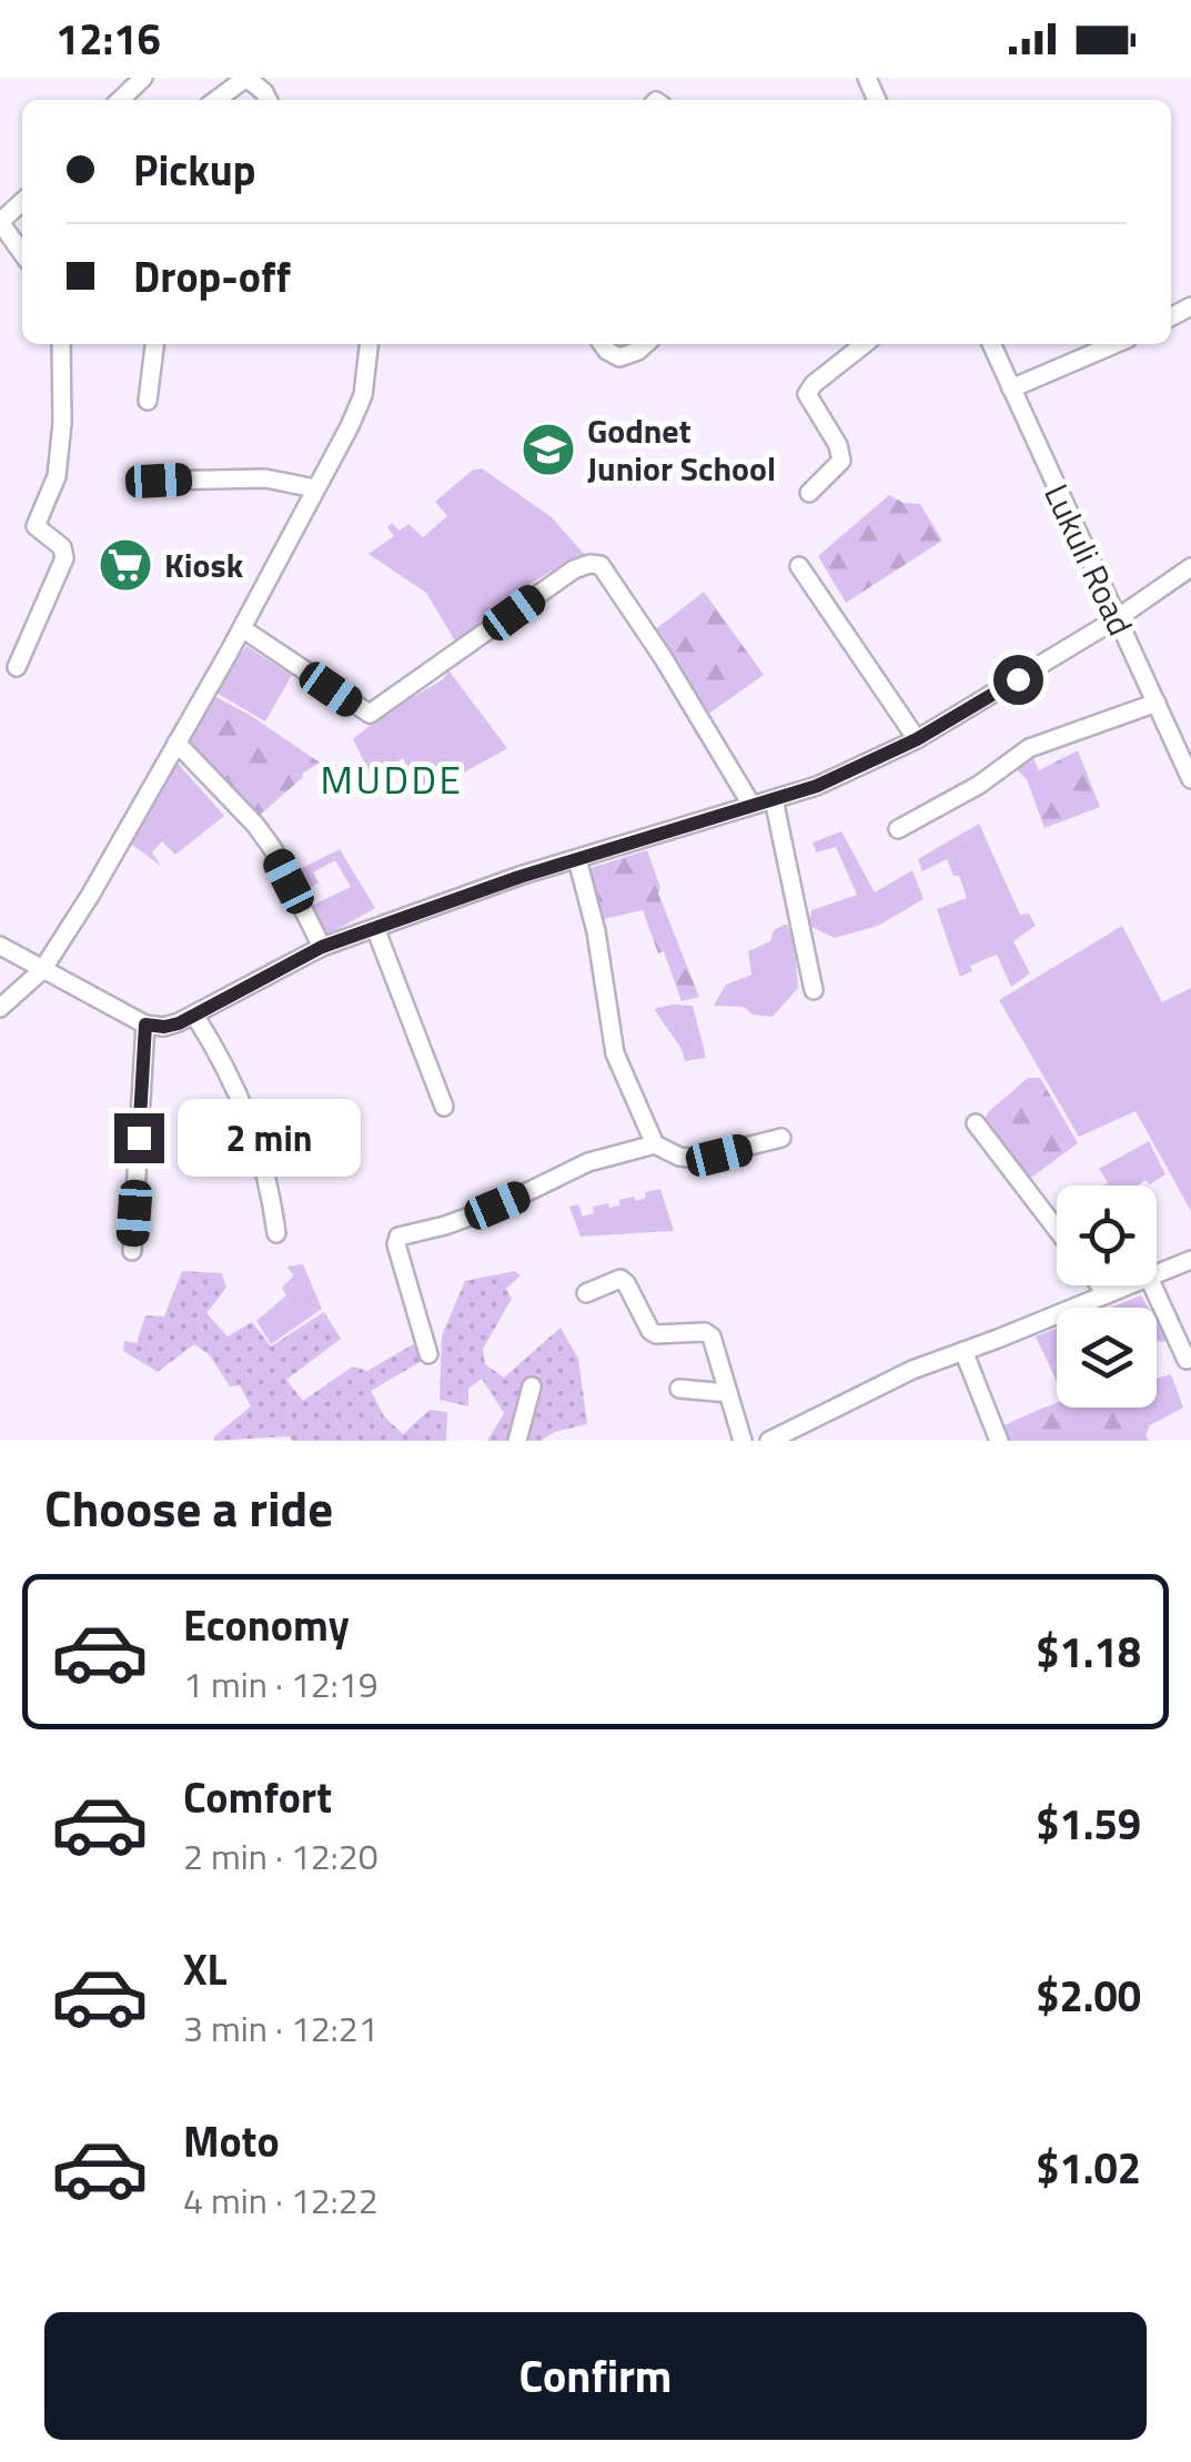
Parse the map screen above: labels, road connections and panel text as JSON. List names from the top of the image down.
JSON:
{
  "streets": {
    "street": ["Lukuli Road"]
  },
  "districts": ["MUDDE"],
  "places": {
    "school or university": ["Godnet Junior School"],
    "supermarket": ["Kiosk"]
  },
  "page": {
    "status": "12:16",
    "banner": ["Pickup", "Drop-off"],
    "bubble": "2 min",
    "heading": "Choose a ride",
    "list": [
      {
        "name": "Economy",
        "note": "1 min · 12:19",
        "value": "$1.18"
      },
      {
        "name": "Comfort",
        "note": "2 min · 12:20",
        "value": "$1.59"
      },
      {
        "name": "XL",
        "note": "3 min · 12:21",
        "value": "$2.00"
      },
      {
        "name": "Moto",
        "note": "4 min · 12:22",
        "value": "$1.02"
      }
    ],
    "buttons": "Confirm"
  }
}
